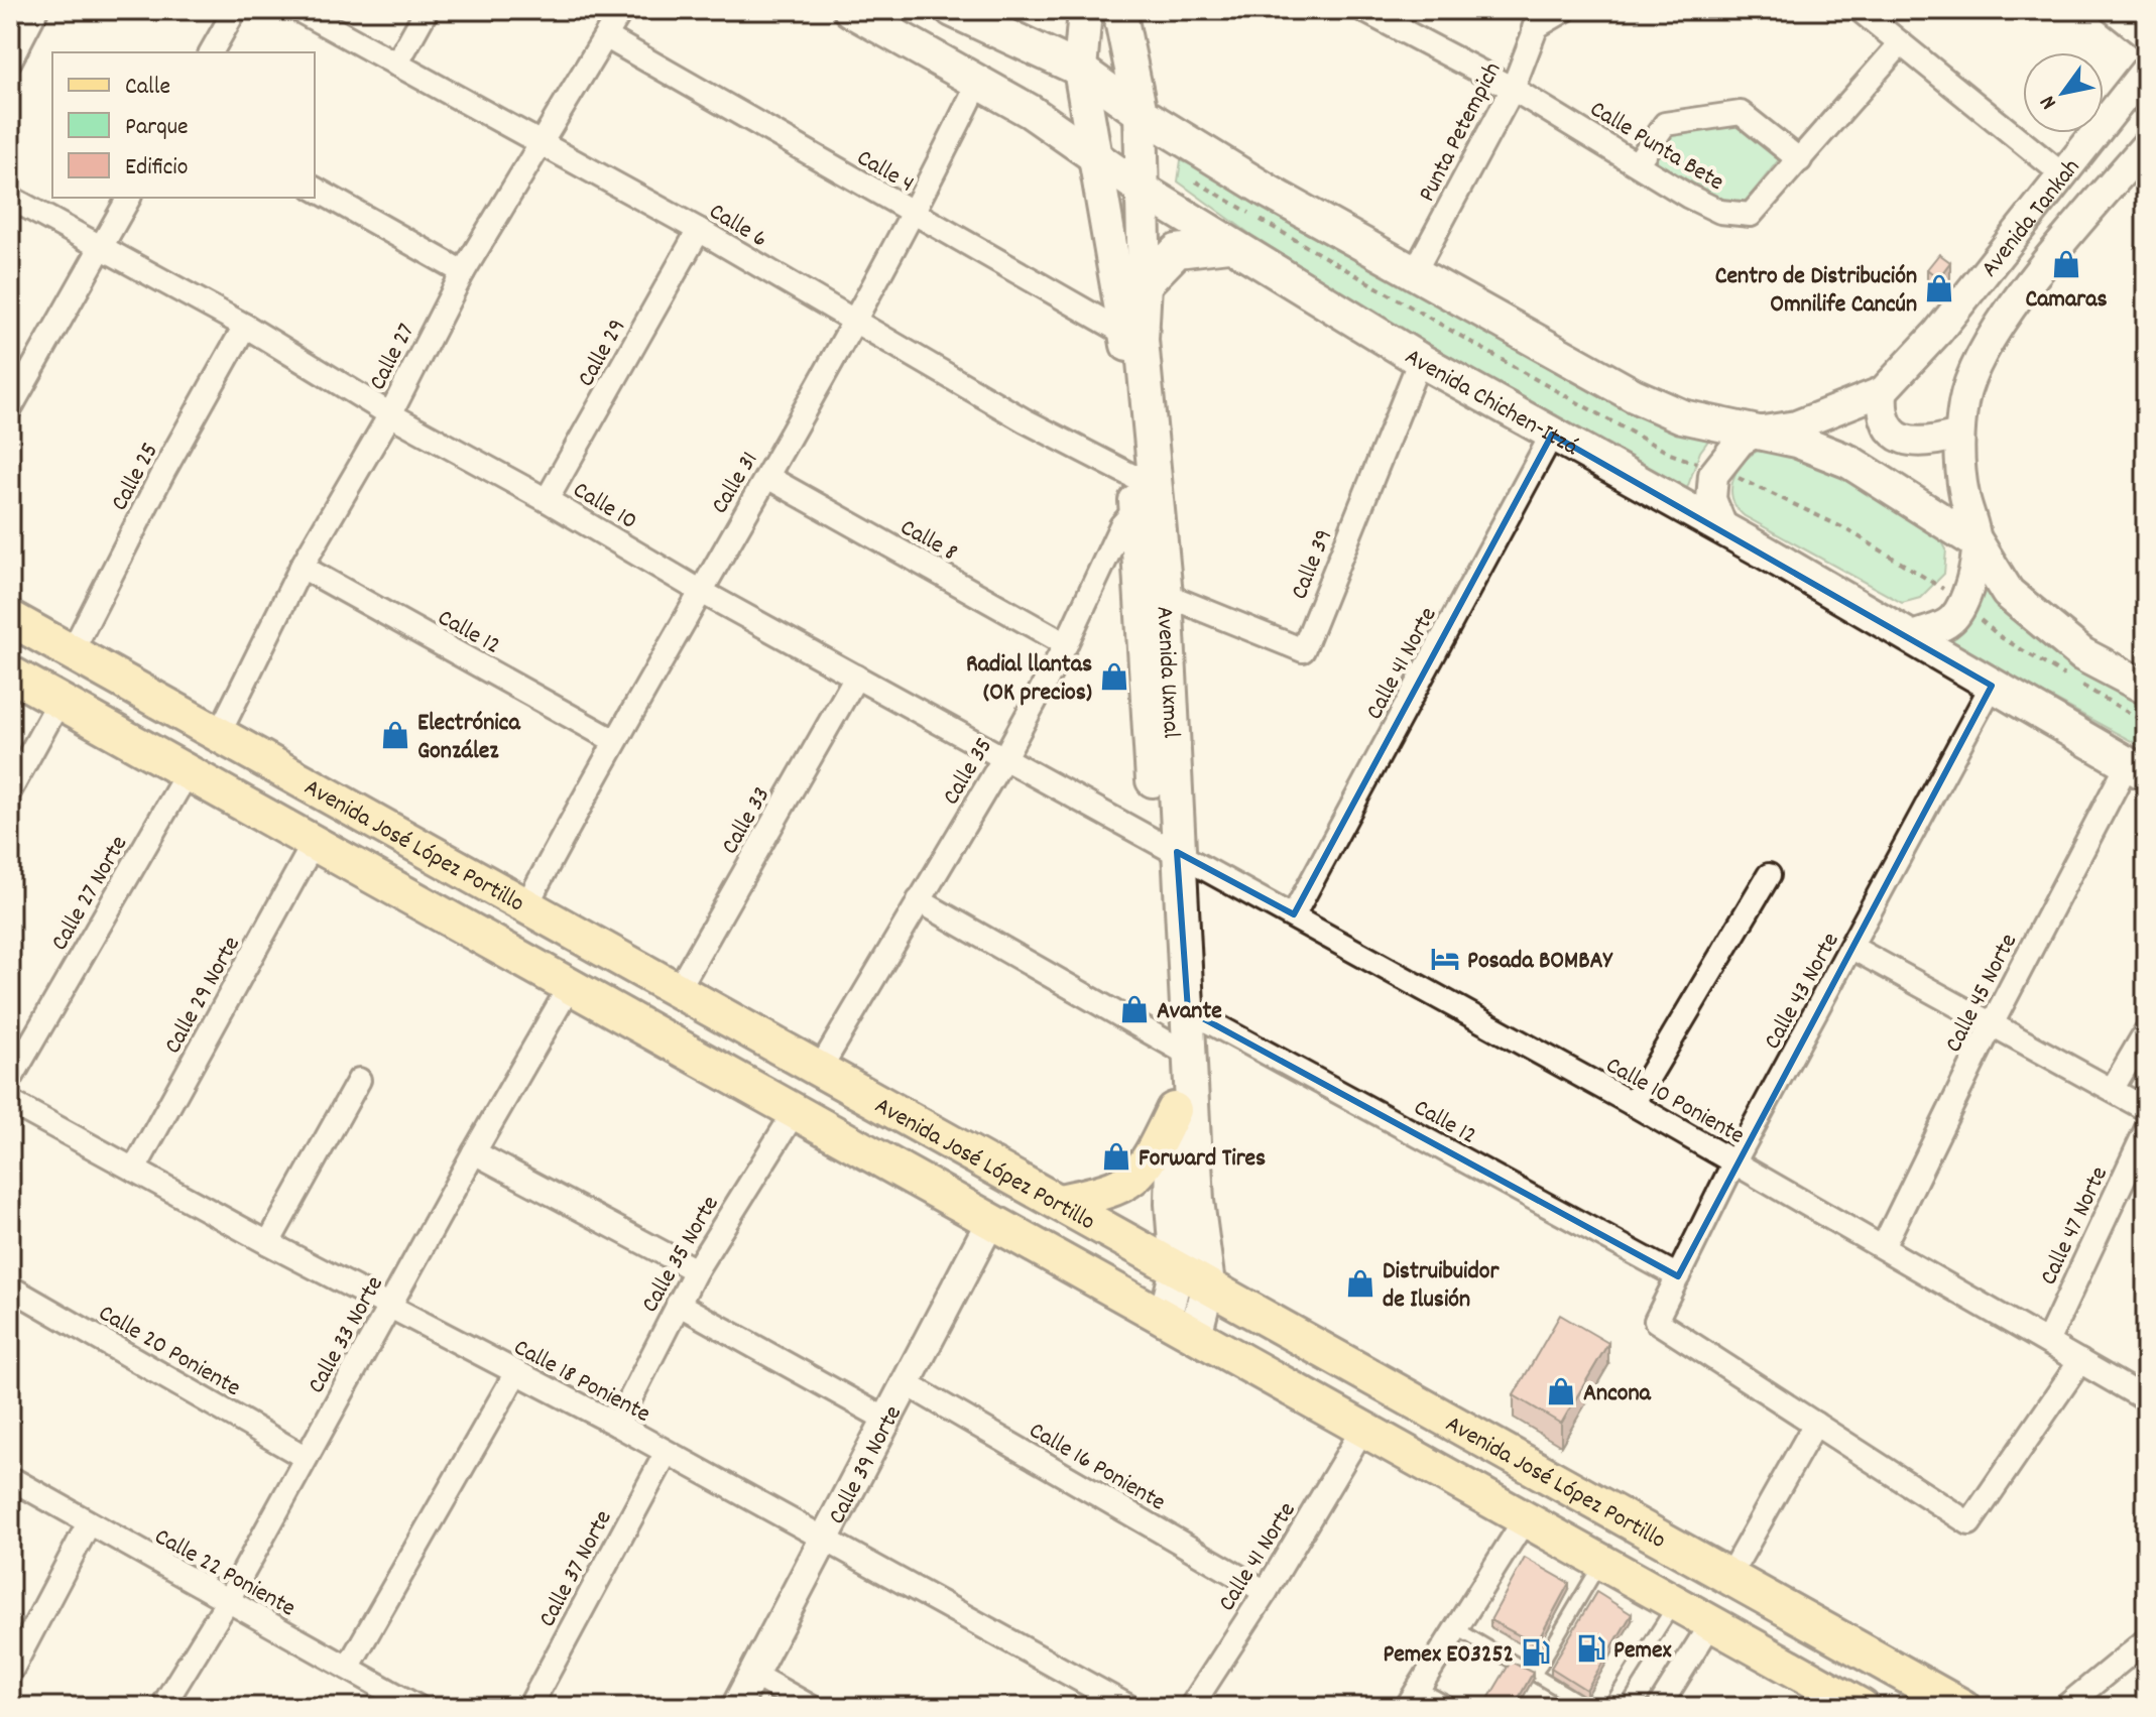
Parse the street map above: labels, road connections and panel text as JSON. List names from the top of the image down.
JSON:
{
  "streets": {
    "main road": ["Avenida Chichen-Itzá", "Avenida Uxmal", "Avenida José López Portillo"],
    "street": [
      "Punta Petempich",
      "Calle Punta Bete",
      "Calle 4",
      "Avenida Tankah",
      "Calle 6",
      "Calle 29",
      "Calle 27",
      "Calle 25",
      "Calle 31",
      "Calle 10",
      "Calle 8",
      "Calle 39",
      "Calle 12",
      "Calle 41 Norte",
      "Calle 35",
      "Calle 33",
      "Calle 27 Norte",
      "Calle 43 Norte",
      "Calle 45 Norte",
      "Calle 29 Norte",
      "Calle 10 Poniente",
      "Calle 47 Norte",
      "Calle 35 Norte",
      "Calle 33 Norte",
      "Calle 20 Poniente",
      "Calle 18 Poniente",
      "Calle 39 Norte",
      "Calle 16 Poniente",
      "Calle 37 Norte",
      "Calle 22 Poniente"
    ]
  },
  "crossings": [
    ["Punta Petempich", "Calle Punta Bete"],
    ["Calle 4", "Calle 27"],
    ["Calle 4", "Calle 31"],
    ["Calle 4", "Avenida Uxmal"],
    ["Calle 6", "Calle 29"],
    ["Calle 6", "Calle 27"],
    ["Calle 6", "Calle 31"],
    ["Calle 6", "Avenida Uxmal"],
    ["Calle 29", "Calle 10"],
    ["Calle 27", "Calle 10"],
    ["Calle 27", "Calle 12"],
    ["Calle 27", "Avenida José López Portillo"],
    ["Avenida Chichen-Itzá", "Calle 31"],
    ["Avenida Chichen-Itzá", "Calle 39"],
    ["Avenida Chichen-Itzá", "Calle 41 Norte"],
    ["Avenida Chichen-Itzá", "Avenida Uxmal"],
    ["Avenida Chichen-Itzá", "Calle 43 Norte"],
    ["Avenida Chichen-Itzá", "Calle 45 Norte"],
    ["Calle 25", "Calle 10"],
    ["Calle 25", "Avenida José López Portillo"],
    ["Calle 31", "Calle 10"],
    ["Calle 31", "Calle 8"],
    ["Calle 31", "Calle 12"],
    ["Calle 31", "Avenida José López Portillo"],
    ["Calle 10", "Avenida Uxmal"],
    ["Calle 10", "Calle 35"],
    ["Calle 10", "Calle 33"],
    ["Calle 10", "Calle 10 Poniente"],
    ["Calle 8", "Calle 35"],
    ["Calle 39", "Avenida Uxmal"],
    ["Calle 12", "Avenida Uxmal"],
    ["Calle 12", "Calle 43 Norte"],
    ["Calle 41 Norte", "Avenida José López Portillo"],
    ["Calle 41 Norte", "Calle 10 Poniente"],
    ["Calle 41 Norte", "Calle 16 Poniente"],
    ["Avenida Uxmal", "Calle 35"],
    ["Avenida Uxmal", "Avenida José López Portillo"],
    ["Avenida Uxmal", "Calle 10 Poniente"],
    ["Calle 35", "Avenida José López Portillo"],
    ["Calle 33", "Avenida José López Portillo"],
    ["Avenida José López Portillo", "Calle 27 Norte"],
    ["Avenida José López Portillo", "Calle 29 Norte"],
    ["Avenida José López Portillo", "Calle 35 Norte"],
    ["Avenida José López Portillo", "Calle 33 Norte"],
    ["Avenida José López Portillo", "Calle 39 Norte"],
    ["Calle 43 Norte", "Calle 10 Poniente"],
    ["Calle 45 Norte", "Calle 10 Poniente"],
    ["Calle 29 Norte", "Calle 18 Poniente"],
    ["Calle 10 Poniente", "Calle 47 Norte"],
    ["Calle 35 Norte", "Calle 18 Poniente"],
    ["Calle 33 Norte", "Calle 20 Poniente"],
    ["Calle 33 Norte", "Calle 18 Poniente"],
    ["Calle 33 Norte", "Calle 22 Poniente"],
    ["Calle 18 Poniente", "Calle 39 Norte"],
    ["Calle 18 Poniente", "Calle 37 Norte"],
    ["Calle 39 Norte", "Calle 16 Poniente"]
  ],
  "places": {
    "shop": [
      "Camaras",
      "Centro de Distribución Omnilife Cancún",
      "Radial llantas (OK precios)",
      "Electrónica González",
      "Avante",
      "Forward Tires",
      "Distruibuidor de Ilusión",
      "Ancona"
    ],
    "hotel": ["Posada BOMBAY"],
    "fuel station": ["Pemex", "Pemex E03252"]
  },
  "legend": ["Calle", "Parque", "Edificio"],
  "north": "bottom left"
}
